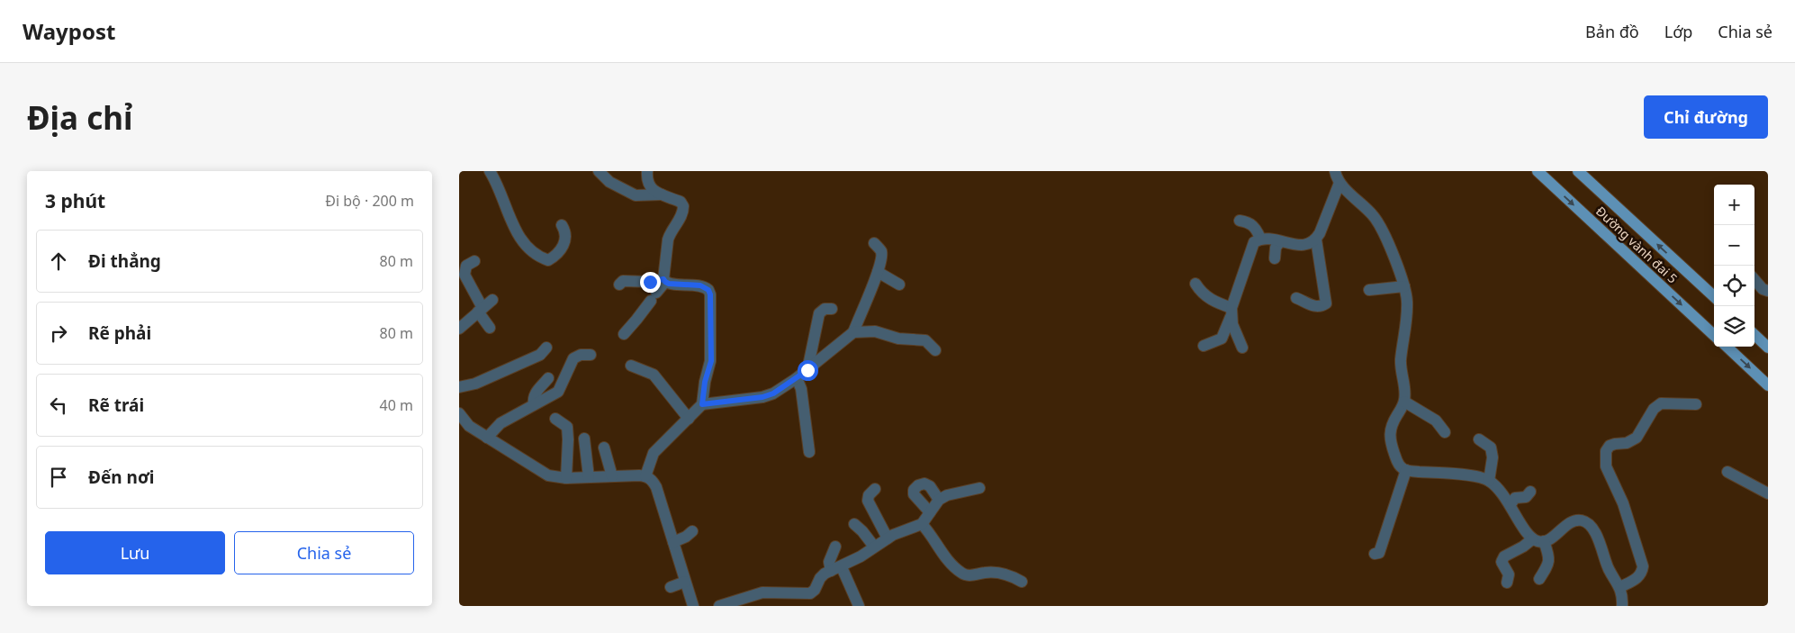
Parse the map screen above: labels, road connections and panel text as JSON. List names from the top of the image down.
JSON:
{
  "streets": {
    "main road": ["Đường vành đai 5"]
  },
  "page": {
    "header": "Waypost",
    "nav": ["Bản đồ", "Lớp", "Chia sẻ"],
    "buttons": [
      "Chỉ đường",
      ["Lưu", "Chia sẻ"]
    ],
    "title": "Địa chỉ",
    "heading": ["3 phút", "Đi bộ · 200 m"],
    "map_buttons": ["+", "−"],
    "list": [
      ["Đi thẳng", "80 m"],
      ["Rẽ phải", "80 m"],
      ["Rẽ trái", "40 m"],
      "Đến nơi"
    ]
  }
}
